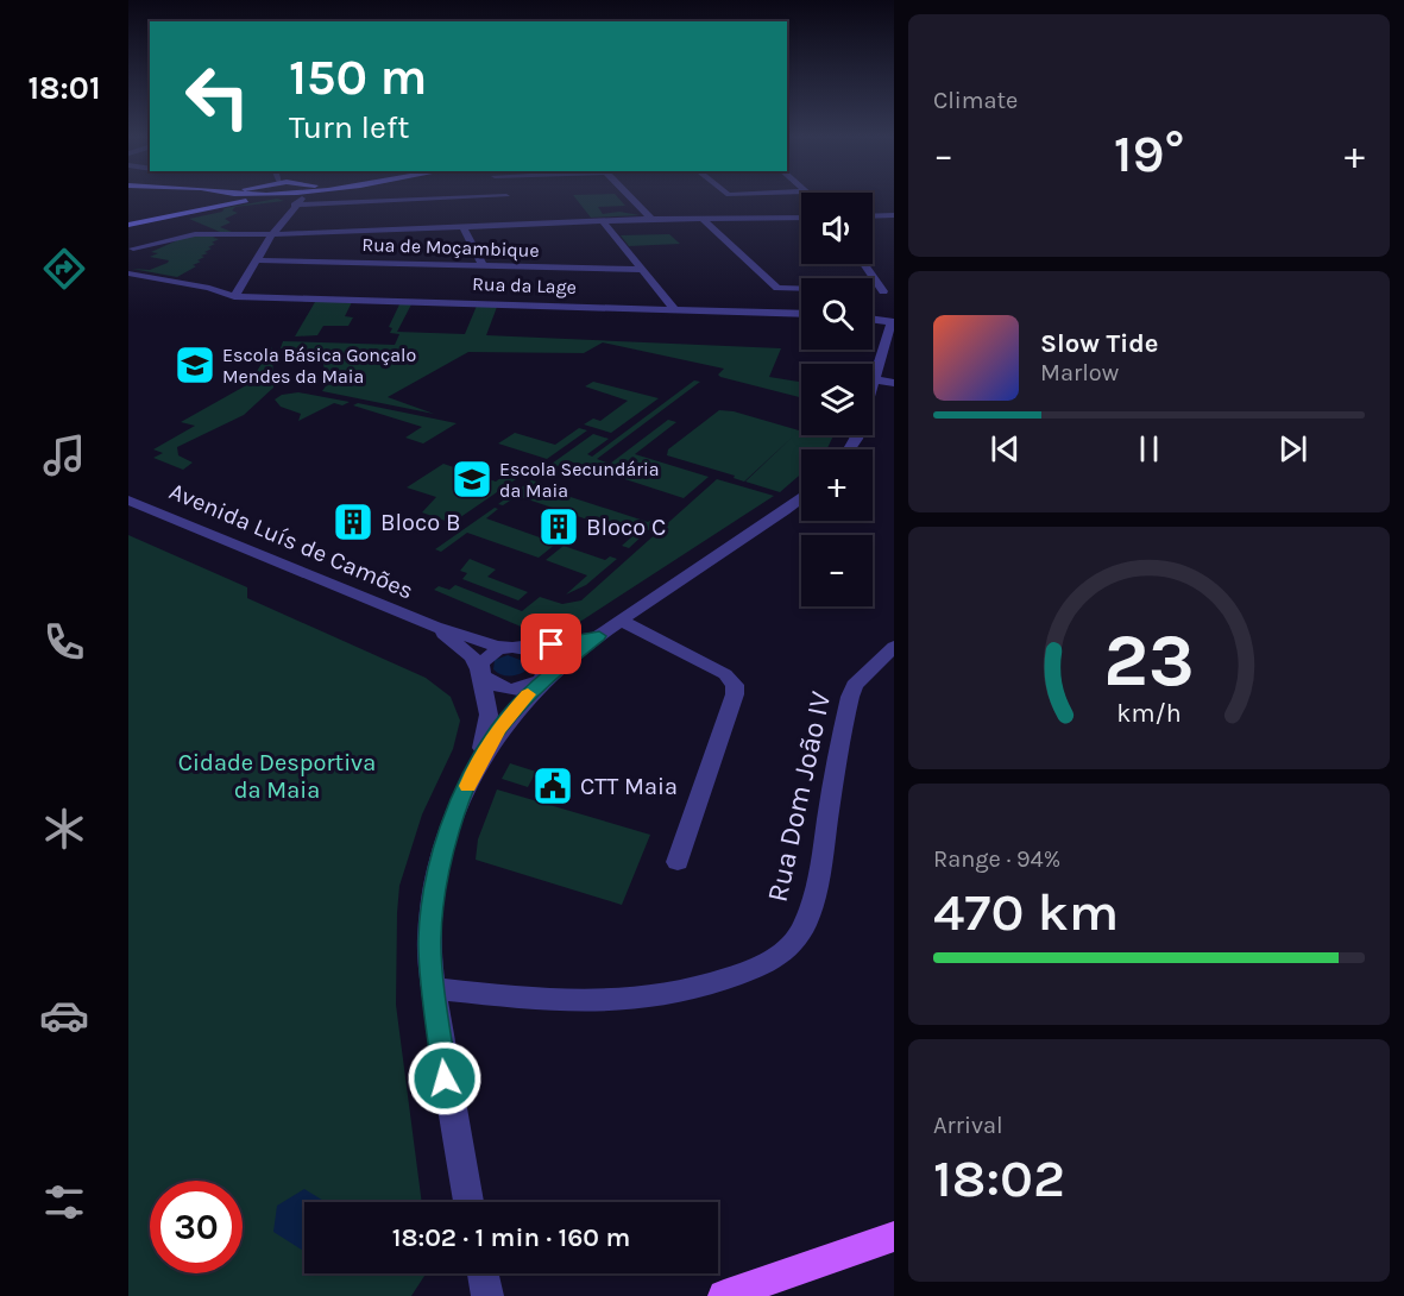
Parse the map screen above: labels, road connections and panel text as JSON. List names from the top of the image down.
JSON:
{
  "streets": {
    "street": [
      "Rua de Moçambique",
      "Rua da Lage",
      "Avenida Luís de Camões",
      "Rua Dom João IV"
    ]
  },
  "parks": ["Cidade Desportiva da Maia"],
  "places": {
    "school or university": ["Escola Básica Gonçalo Mendes da Maia", "Escola Secundária da Maia"],
    "building": ["Bloco B", "Bloco C"],
    "public building": ["CTT Maia"]
  },
  "page": {
    "tabs": "18:01",
    "tile": [
      "Climate",
      ["Range · 94%", "470 km"],
      ["Arrival", "18:02"]
    ],
    "turn": ["150 m", "Turn left"],
    "heat": ["−", "19°", "+"],
    "map_buttons": ["+", "−"],
    "song": ["Slow Tide", "Marlow"],
    "limit": "30",
    "trip": "18:02 · 1 min · 160 m",
    "gauge": ["23", "km/h"]
  }
}
